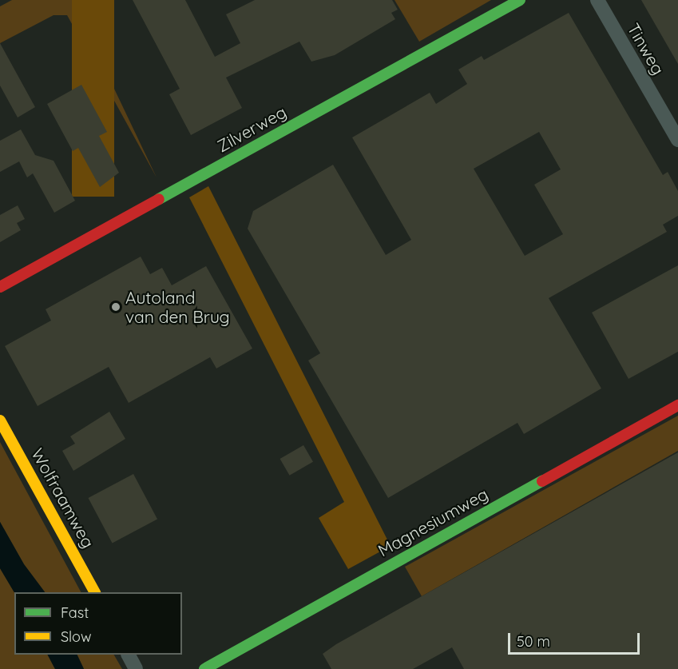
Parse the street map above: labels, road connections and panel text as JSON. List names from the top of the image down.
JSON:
{
  "streets": {
    "street": [
      "Tinweg",
      "Zilverweg",
      "Wolfraamweg",
      "Magnesiumweg"
    ]
  },
  "places": ["Autoland van den Brug"],
  "legend": ["Fast", "Slow"],
  "scale_bar": "50 m"
}
